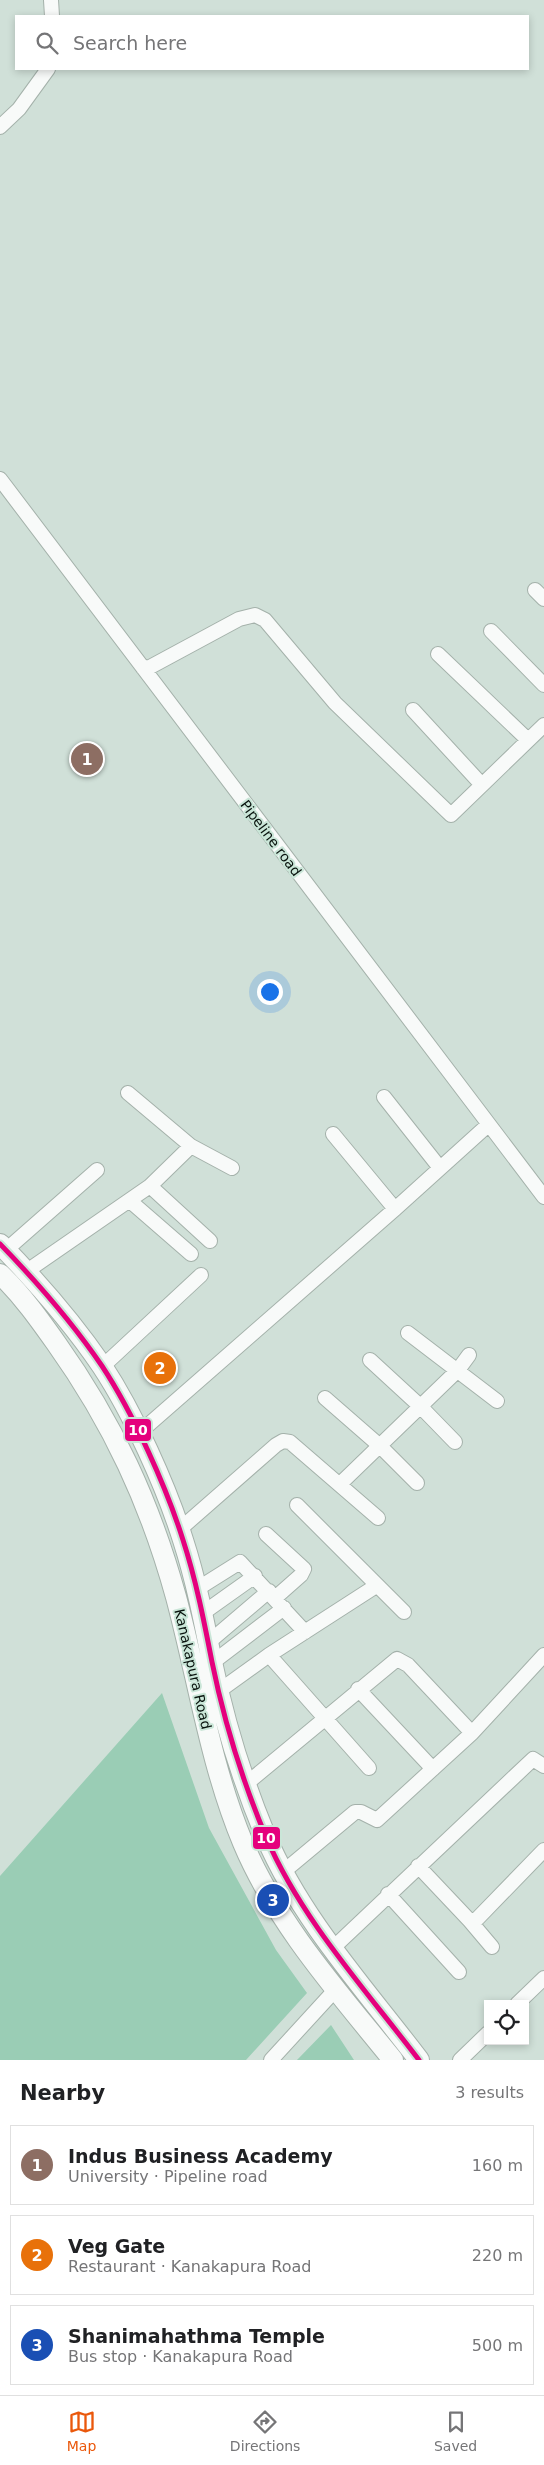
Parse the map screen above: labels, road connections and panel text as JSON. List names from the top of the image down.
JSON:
{
  "streets": {
    "highway": ["Kanakapura Road"],
    "street": ["Pipeline road"]
  },
  "lines": ["transit line 10"],
  "page": {
    "search": "Search here",
    "pins": ["1", "2", "3"],
    "heading": ["Nearby", "3 results"],
    "list": [
      {
        "mark": "1",
        "name": "Indus Business Academy",
        "note": "University · Pipeline road",
        "value": "160 m"
      },
      {
        "mark": "2",
        "name": "Veg Gate",
        "note": "Restaurant · Kanakapura Road",
        "value": "220 m"
      },
      {
        "mark": "3",
        "name": "Shanimahathma Temple",
        "note": "Bus stop · Kanakapura Road",
        "value": "500 m"
      }
    ],
    "nav": ["Map", "Directions", "Saved"]
  }
}
